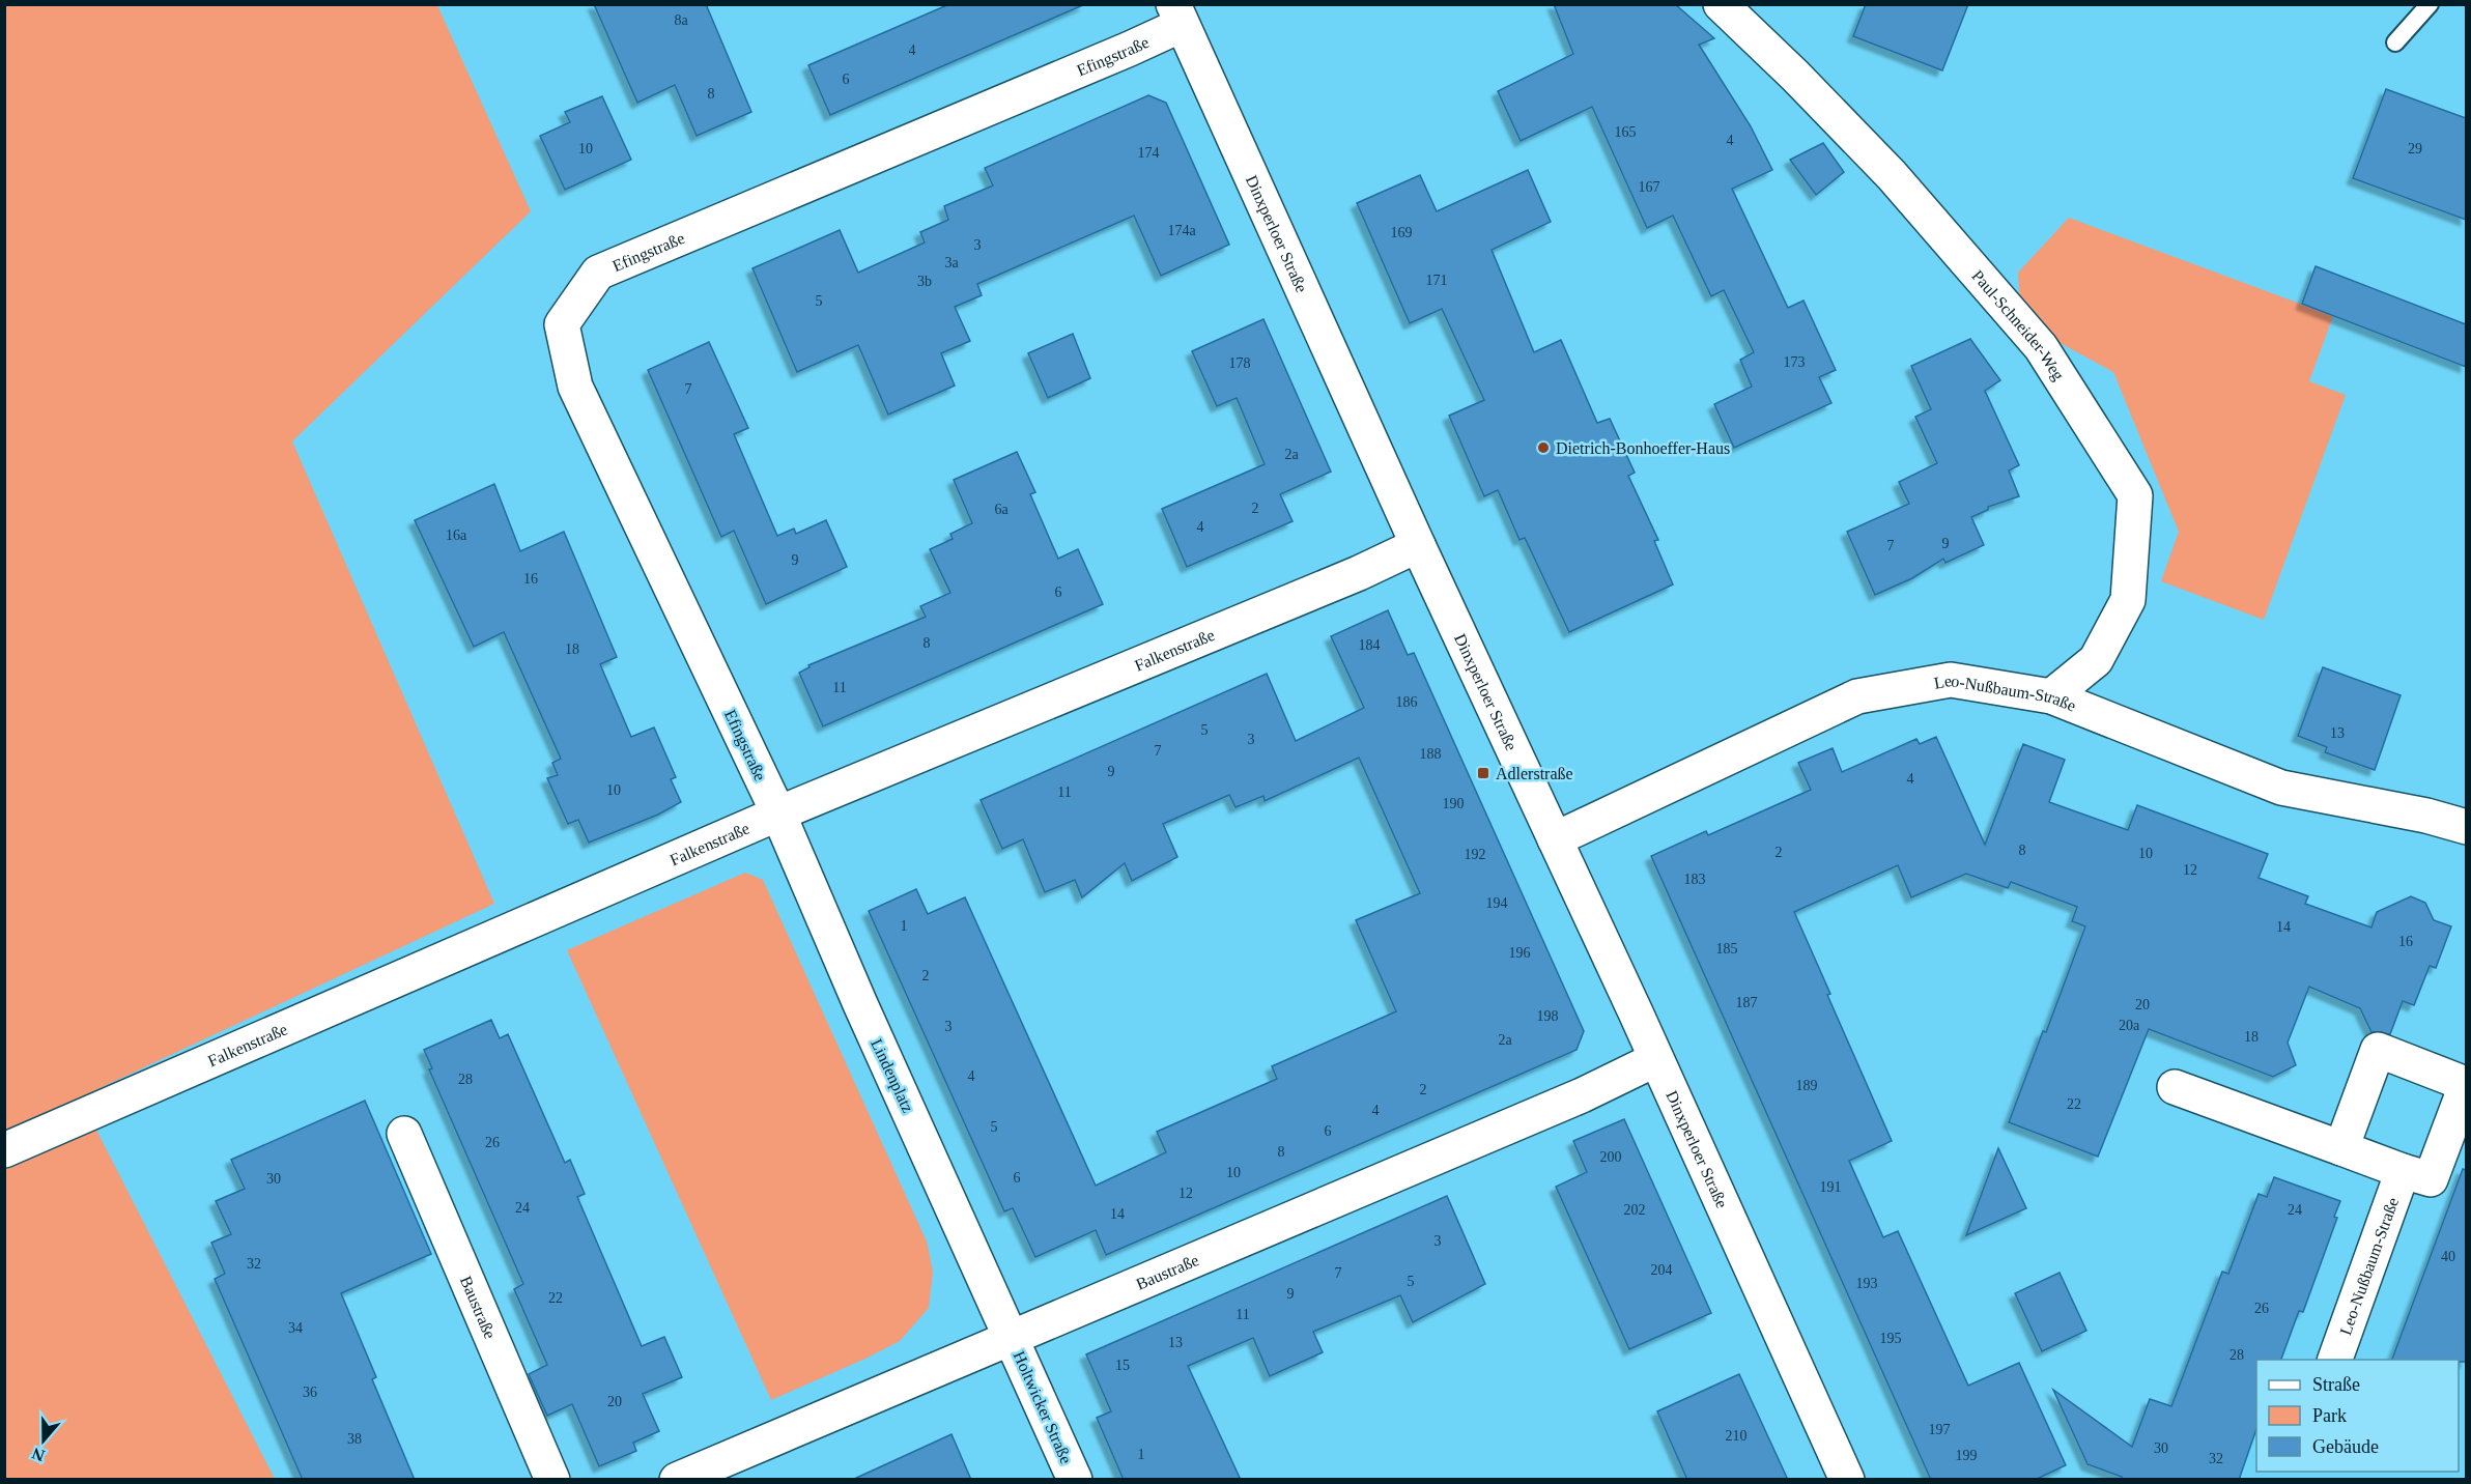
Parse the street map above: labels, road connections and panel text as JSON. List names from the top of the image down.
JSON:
{
  "streets": {
    "street": [
      "Efingstraße",
      "Dinxperloer Straße",
      "Paul-Schneider-Weg",
      "Falkenstraße",
      "Leo-Nußbaum-Straße",
      "Lindenplatz",
      "Baustraße",
      "Holtwicker Straße"
    ]
  },
  "crossings": [
    ["Efingstraße", "Dinxperloer Straße"],
    ["Efingstraße", "Falkenstraße"],
    ["Efingstraße", "Lindenplatz"],
    ["Dinxperloer Straße", "Falkenstraße"],
    ["Dinxperloer Straße", "Leo-Nußbaum-Straße"],
    ["Dinxperloer Straße", "Baustraße"],
    ["Paul-Schneider-Weg", "Leo-Nußbaum-Straße"],
    ["Falkenstraße", "Lindenplatz"],
    ["Lindenplatz", "Baustraße"],
    ["Lindenplatz", "Holtwicker Straße"],
    ["Baustraße", "Holtwicker Straße"]
  ],
  "places": {
    "other": ["Dietrich-Bonhoeffer-Haus"],
    "transit": ["Adlerstraße"]
  },
  "house_numbers": [
    "8a",
    "4",
    "6",
    "8",
    "165",
    "4",
    "10",
    "29",
    "174",
    "167",
    "174a",
    "169",
    "3",
    "3a",
    "171",
    "3b",
    "5",
    "173",
    "178",
    "7",
    "2a",
    "2",
    "6a",
    "4",
    "16a",
    "9",
    "7",
    "9",
    "16",
    "6",
    "8",
    "184",
    "18",
    "11",
    "186",
    "5",
    "13",
    "3",
    "7",
    "188",
    "9",
    "4",
    "10",
    "11",
    "190",
    "8",
    "2",
    "10",
    "192",
    "12",
    "183",
    "194",
    "1",
    "14",
    "16",
    "185",
    "196",
    "2",
    "187",
    "20",
    "198",
    "20a",
    "3",
    "18",
    "2a",
    "4",
    "28",
    "189",
    "2",
    "22",
    "4",
    "5",
    "6",
    "26",
    "8",
    "200",
    "10",
    "6",
    "30",
    "191",
    "12",
    "24",
    "202",
    "24",
    "14",
    "3",
    "40",
    "32",
    "204",
    "7",
    "5",
    "193",
    "9",
    "22",
    "26",
    "11",
    "34",
    "195",
    "13",
    "28",
    "15",
    "36",
    "20",
    "197",
    "210",
    "38",
    "30",
    "1",
    "199",
    "32"
  ],
  "legend": ["Straße", "Park", "Gebäude"],
  "north": "bottom"
}
